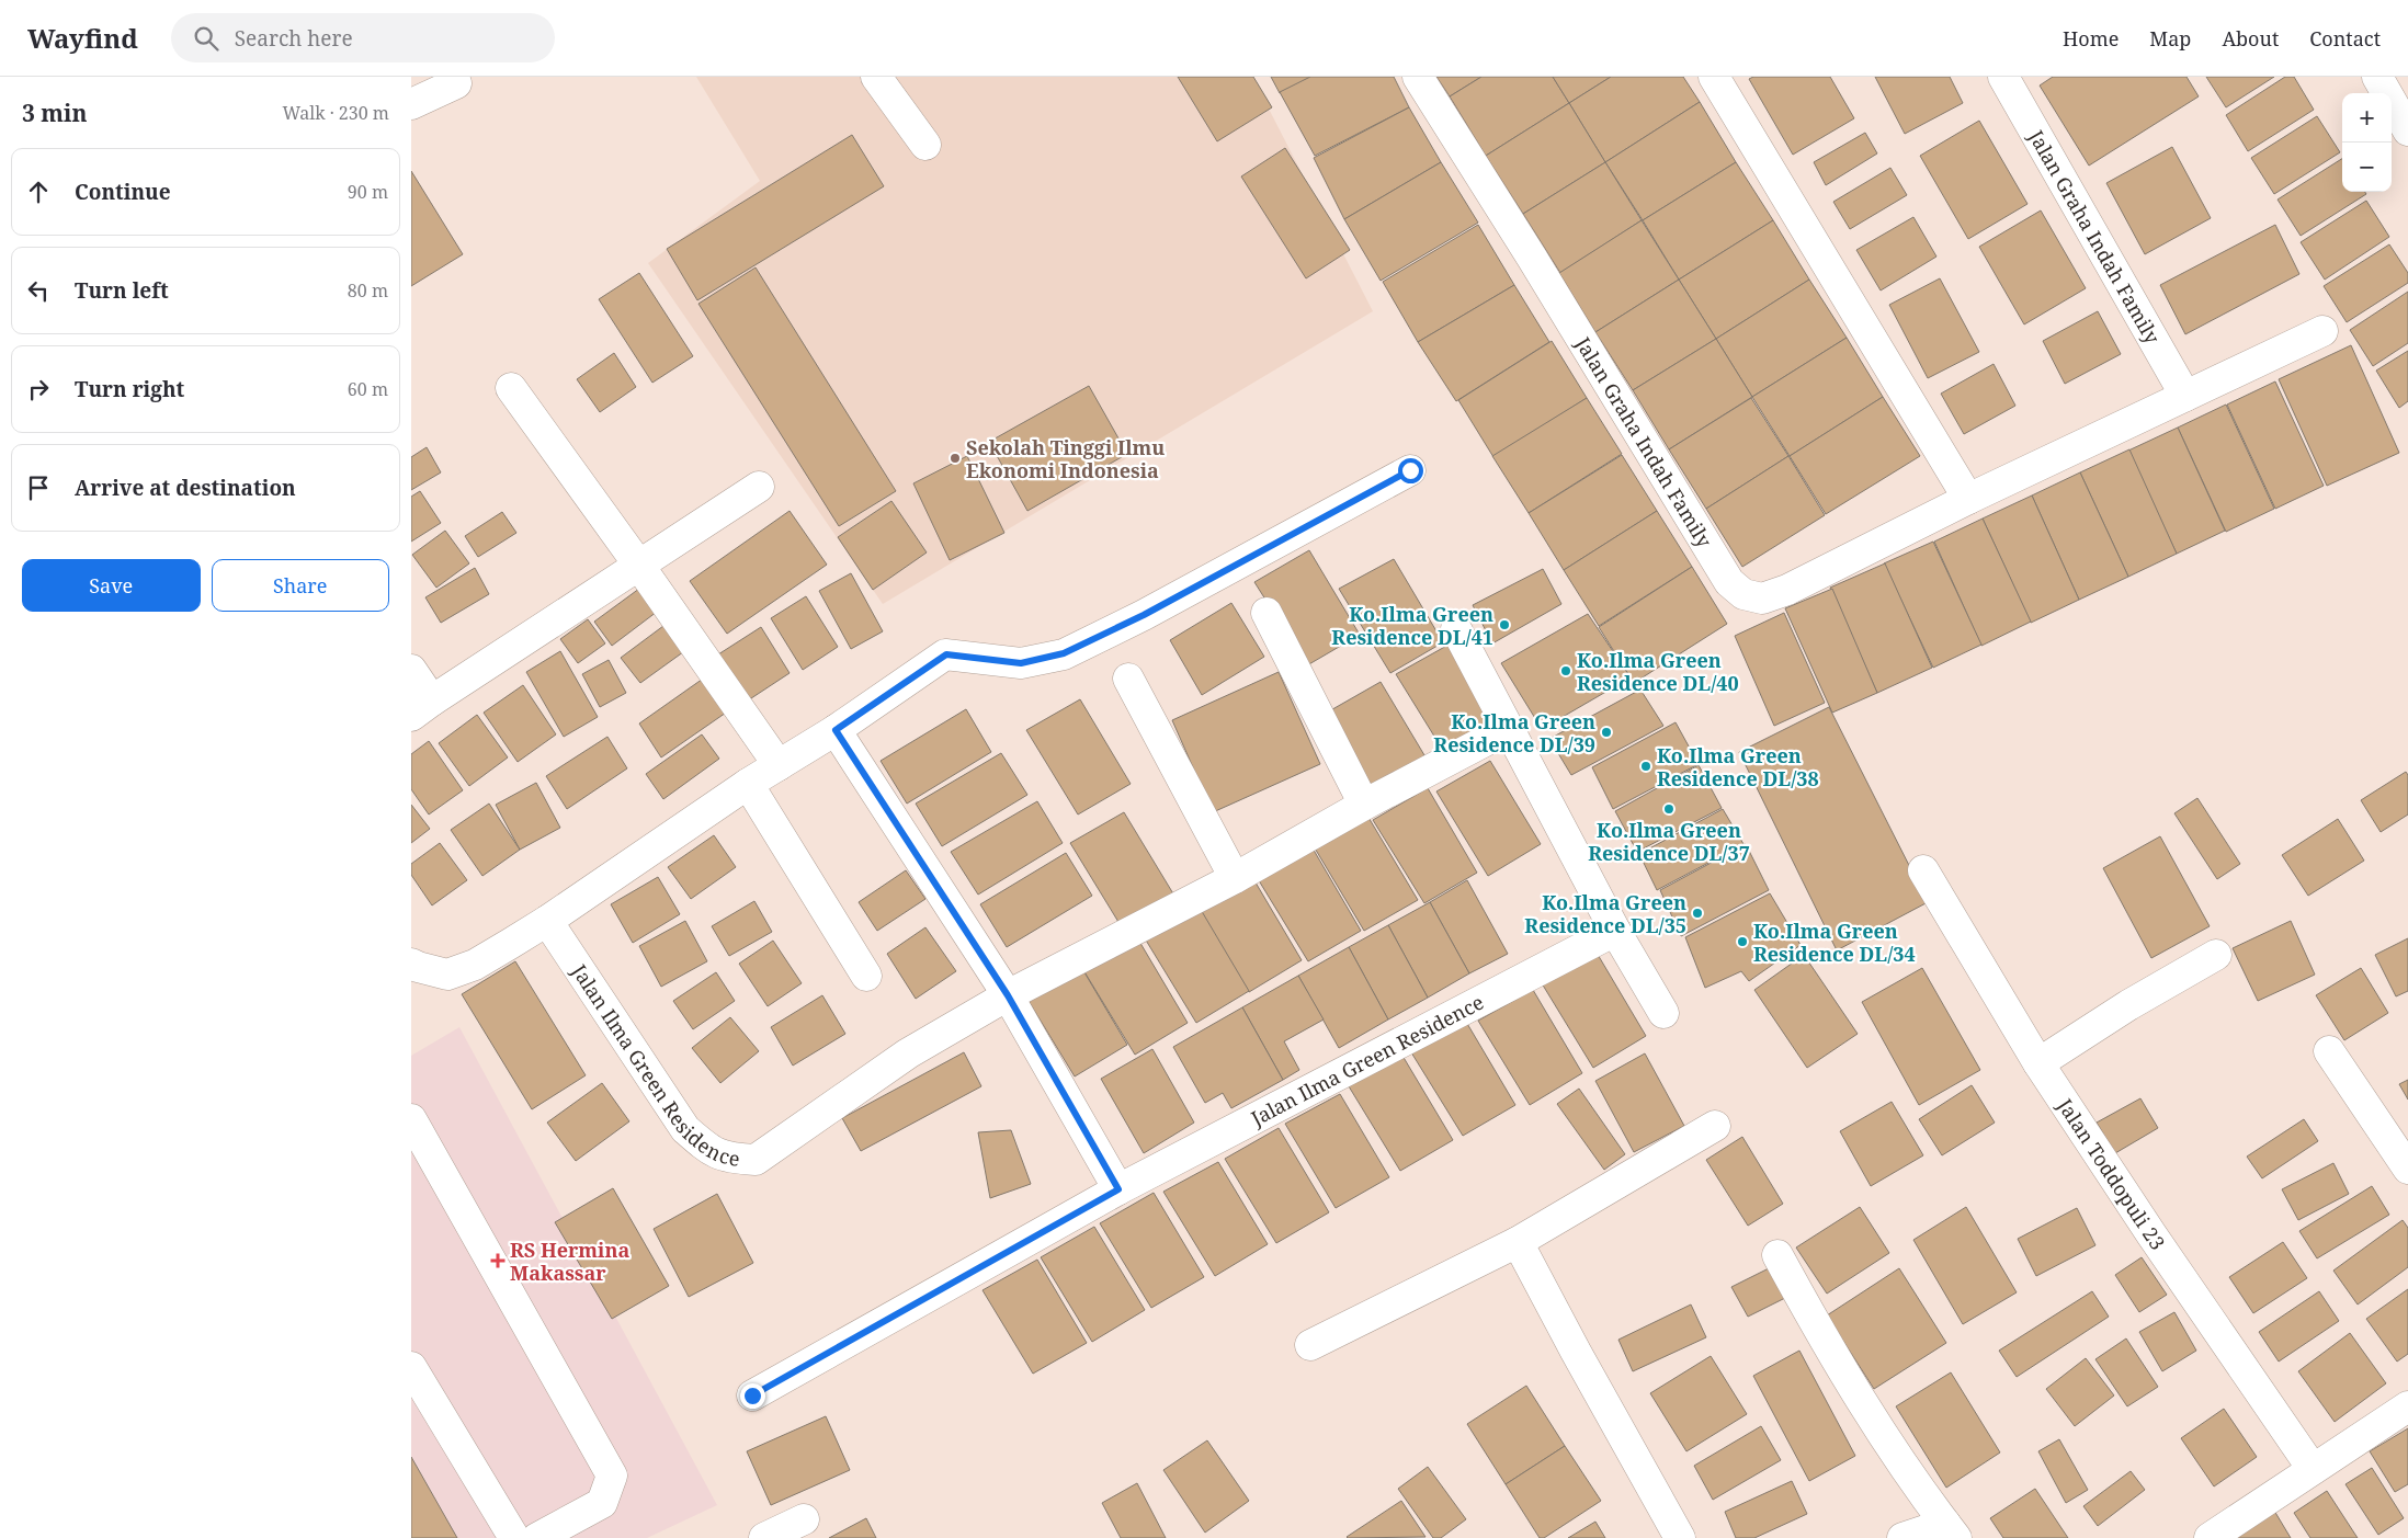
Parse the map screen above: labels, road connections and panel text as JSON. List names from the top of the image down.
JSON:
{
  "streets": {
    "street": ["Jalan Graha Indah Family", "Jalan Ilma Green Residence", "Jalan Toddopuli 23"]
  },
  "places": {
    "other": [
      "Sekolah Tinggi Ilmu Ekonomi Indonesia",
      "Ko.Ilma Green Residence DL/41",
      "Ko.Ilma Green Residence DL/40",
      "Ko.Ilma Green Residence DL/39",
      "Ko.Ilma Green Residence DL/38",
      "Ko.Ilma Green Residence DL/37",
      "Ko.Ilma Green Residence DL/35",
      "Ko.Ilma Green Residence DL/34"
    ],
    "health": ["RS Hermina Makassar"]
  },
  "page": {
    "header": "Wayfind",
    "search": "Search here",
    "nav": [
      "Home",
      "Map",
      "About",
      "Contact"
    ],
    "heading": ["3 min", "Walk · 230 m"],
    "map_buttons": ["+", "−"],
    "list": [
      ["Continue", "90 m"],
      ["Turn left", "80 m"],
      ["Turn right", "60 m"],
      "Arrive at destination"
    ],
    "buttons": ["Save", "Share"]
  }
}
